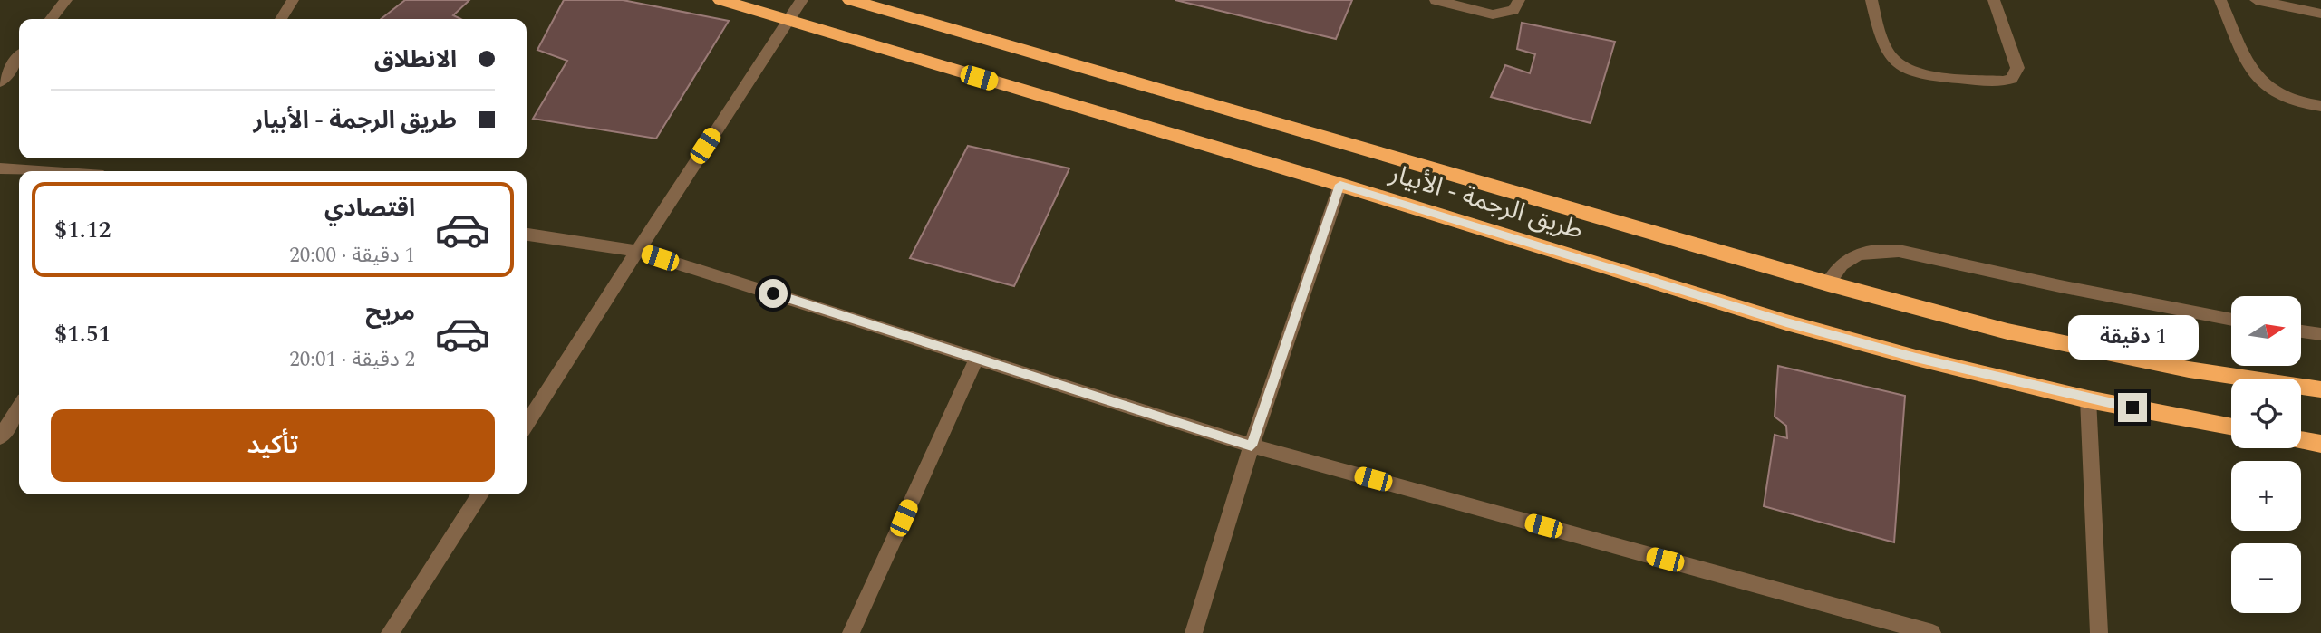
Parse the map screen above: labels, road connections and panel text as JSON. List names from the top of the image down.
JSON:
{
  "streets": {
    "highway": ["طريق الرجمة - الأبيار"]
  },
  "north": "right",
  "page": {
    "banner": ["الانطلاق", "طريق الرجمة - الأبيار"],
    "list": [
      {
        "name": "اقتصادي",
        "note": "1 دقيقة · 20:00",
        "value": "$1.12"
      },
      {
        "name": "مريح",
        "note": "2 دقيقة · 20:01",
        "value": "$1.51"
      }
    ],
    "map_buttons": ["+", "−"],
    "bubble": "1 دقيقة",
    "buttons": "تأكيد"
  }
}
